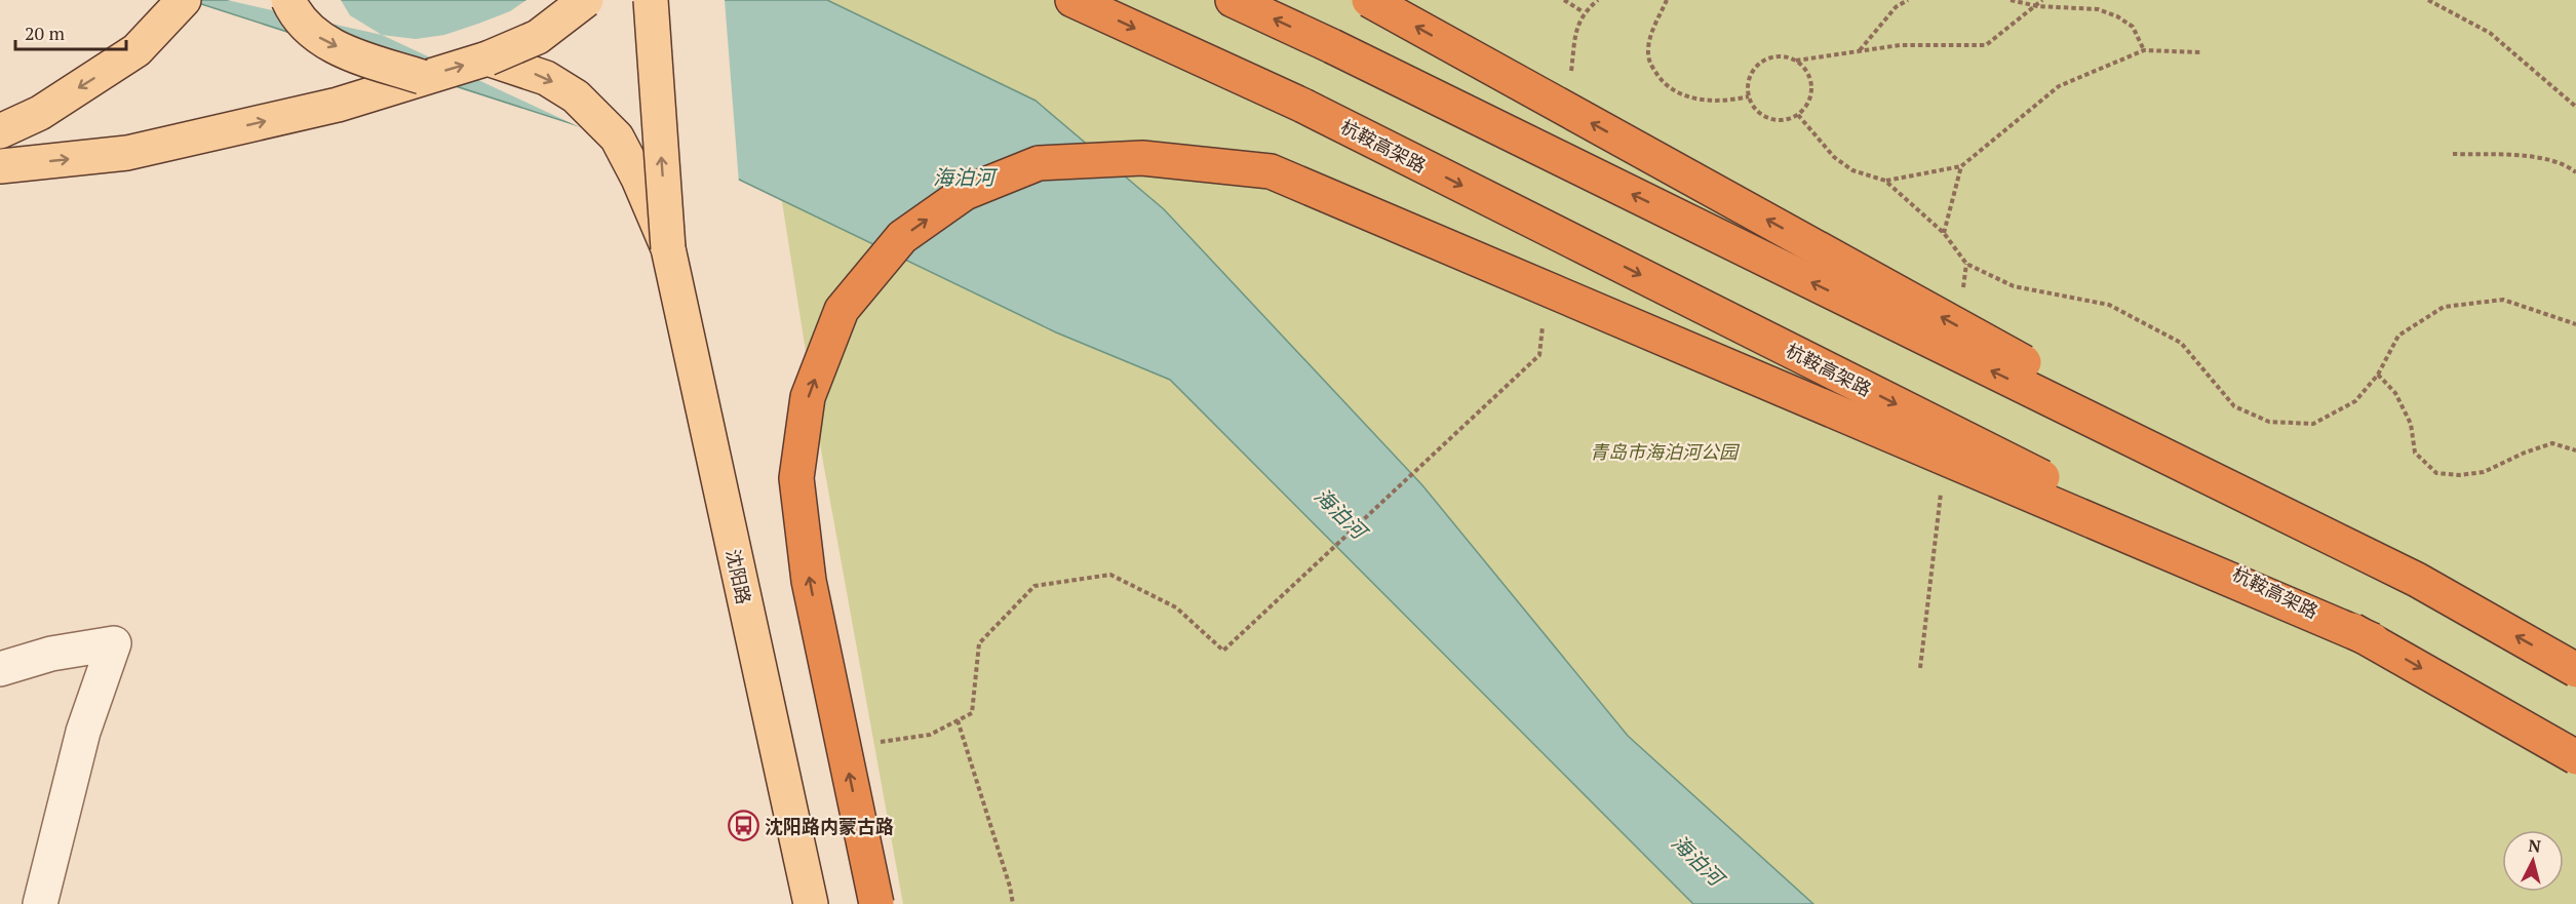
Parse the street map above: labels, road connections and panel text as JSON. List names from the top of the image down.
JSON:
{
  "streets": {
    "highway": ["杭鞍高架路"],
    "main road": ["沈阳路"]
  },
  "water": ["海泊河"],
  "parks": ["青岛市海泊河公园"],
  "places": {
    "bus stop": ["沈阳路内蒙古路"]
  },
  "scale_bar": "20 m",
  "north": "top"
}
